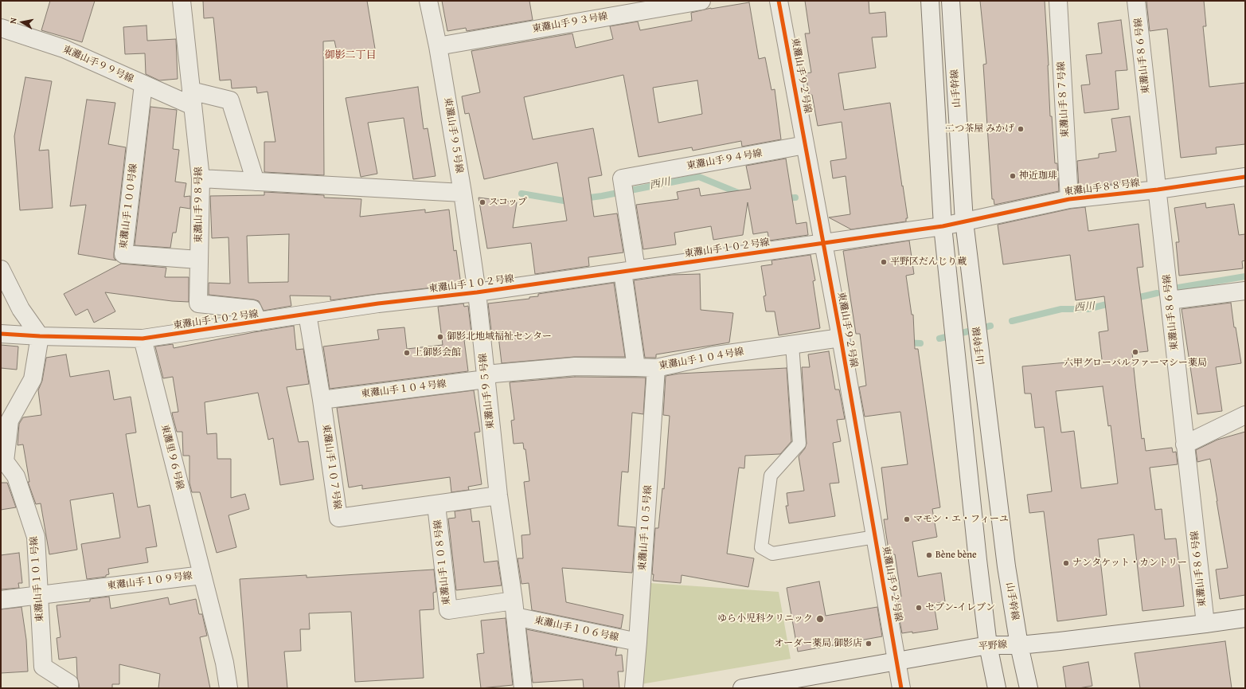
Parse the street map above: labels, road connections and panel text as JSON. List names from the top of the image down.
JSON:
{
  "streets": {
    "street": [
      "東灘山手９３号線",
      "東灘山手８６号線",
      "東灘山手９９号線",
      "東灘山手９２号線",
      "山手幹線",
      "東灘山手８７号線",
      "東灘山手９５号線",
      "東灘山手９４号線",
      "東灘山手８８号線",
      "東灘山手９８号線",
      "東灘山手１００号線",
      "東灘山手１０２号線",
      "東灘山手１０４号線",
      "東灘里９６号線",
      "東灘山手１０７号線",
      "東灘山手１０５号線",
      "東灘山手１０８号線",
      "東灘山手１０１号線",
      "東灘山手１０９号線",
      "東灘山手１０６号線",
      "平野線"
    ]
  },
  "crossings": [
    ["東灘山手９３号線", "東灘山手９５号線"],
    ["東灘山手８６号線", "東灘山手８８号線"],
    ["東灘山手８６号線", "平野線"],
    ["東灘山手９９号線", "東灘山手９８号線"],
    ["東灘山手９９号線", "東灘山手１００号線"],
    ["東灘山手９２号線", "東灘山手９４号線"],
    ["東灘山手９２号線", "東灘山手１０２号線"],
    ["東灘山手９２号線", "東灘山手１０４号線"],
    ["東灘山手９２号線", "平野線"],
    ["山手幹線", "東灘山手８８号線"],
    ["山手幹線", "平野線"],
    ["東灘山手８７号線", "東灘山手８８号線"],
    ["東灘山手９５号線", "東灘山手１０２号線"],
    ["東灘山手９５号線", "東灘山手１０４号線"],
    ["東灘山手９５号線", "東灘山手１０７号線"],
    ["東灘山手９５号線", "東灘山手１０８号線"],
    ["東灘山手９５号線", "東灘山手１０６号線"],
    ["東灘山手９４号線", "東灘山手１０２号線"],
    ["東灘山手９４号線", "東灘山手１０４号線"],
    ["東灘山手８８号線", "東灘山手１０２号線"],
    ["東灘山手９８号線", "東灘山手１００号線"],
    ["東灘山手９８号線", "東灘山手１０２号線"],
    ["東灘山手１０２号線", "東灘里９６号線"],
    ["東灘山手１０２号線", "東灘山手１０７号線"],
    ["東灘山手１０２号線", "東灘山手１０１号線"],
    ["東灘山手１０４号線", "東灘山手１０７号線"],
    ["東灘山手１０４号線", "東灘山手１０５号線"],
    ["東灘里９６号線", "東灘山手１０９号線"],
    ["東灘山手１０７号線", "東灘山手１０８号線"],
    ["東灘山手１０５号線", "東灘山手１０６号線"],
    ["東灘山手１０８号線", "東灘山手１０６号線"],
    ["東灘山手１０１号線", "東灘山手１０９号線"]
  ],
  "districts": ["御影二丁目"],
  "water": ["西川"],
  "places": [
    "二つ茶屋 みかげ",
    "神近珈琲",
    "スコップ",
    "平野区だんじり蔵",
    "御影北地域福祉センター",
    "六甲グローバルファーマシー薬局",
    "上御影会館",
    "マモン・エ・フィーユ",
    "Bène bène",
    "ナンタケット・カントリー",
    "セブン-イレブン",
    "ゆら小児科クリニック",
    "オーダー薬局 御影店"
  ],
  "north": "left"
}
